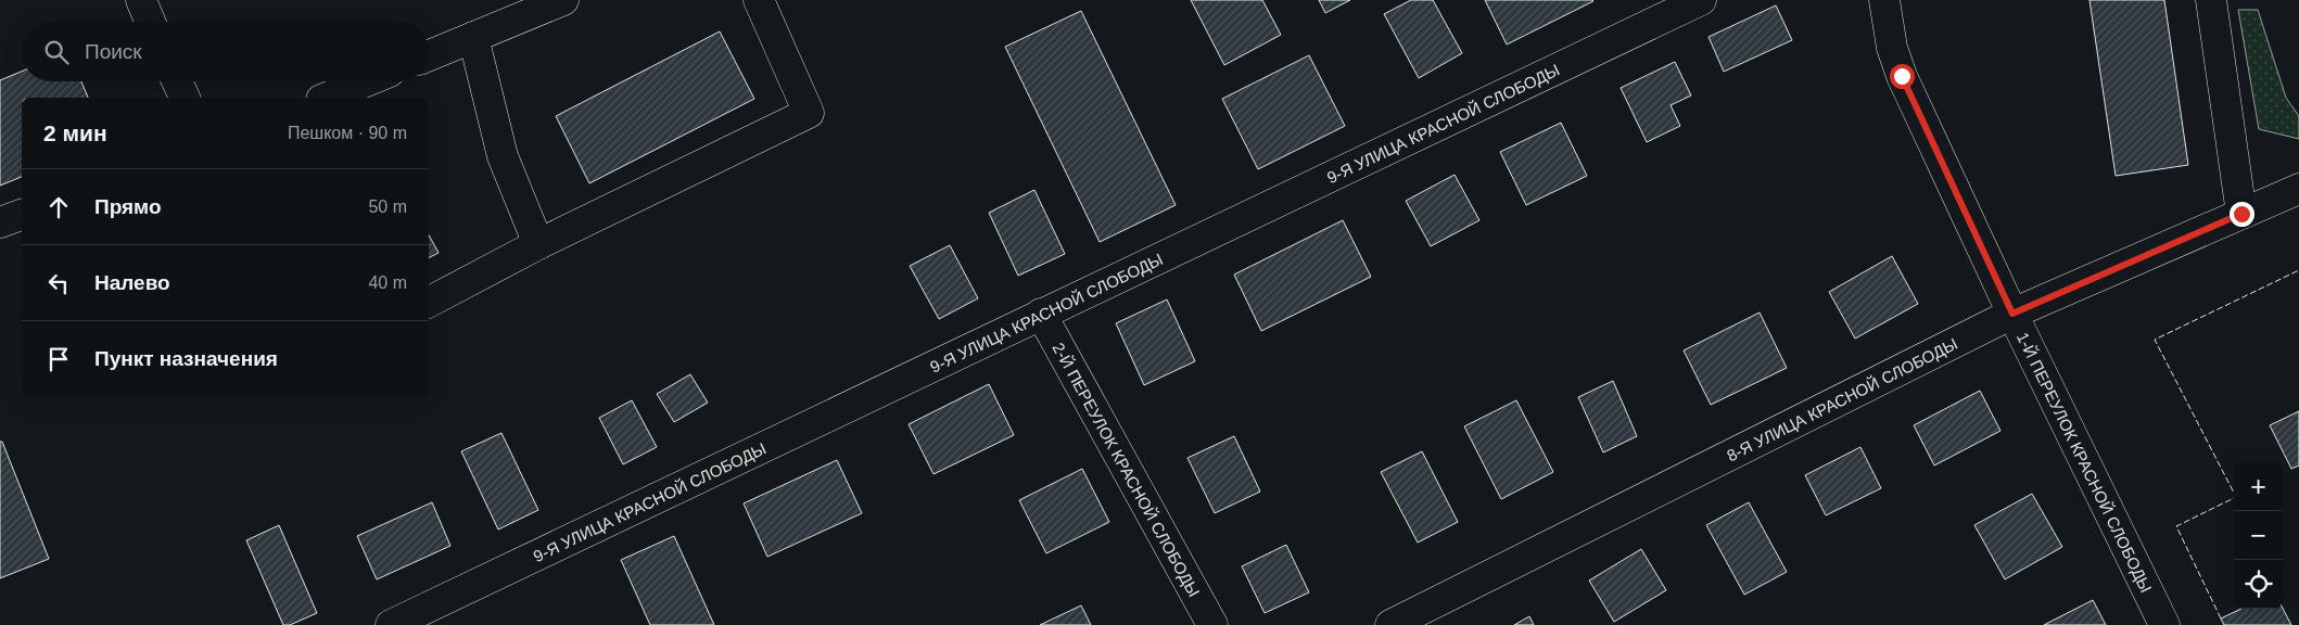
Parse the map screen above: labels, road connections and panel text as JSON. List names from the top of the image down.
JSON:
{
  "streets": {
    "street": [
      "9-Я УЛИЦА КРАСНОЙ СЛОБОДЫ",
      "8-Я УЛИЦА КРАСНОЙ СЛОБОДЫ",
      "1-Й ПЕРЕУЛОК КРАСНОЙ СЛОБОДЫ",
      "2-Й ПЕРЕУЛОК КРАСНОЙ СЛОБОДЫ"
    ]
  },
  "crossings": [
    ["9-Я УЛИЦА КРАСНОЙ СЛОБОДЫ", "2-Й ПЕРЕУЛОК КРАСНОЙ СЛОБОДЫ"],
    ["8-Я УЛИЦА КРАСНОЙ СЛОБОДЫ", "1-Й ПЕРЕУЛОК КРАСНОЙ СЛОБОДЫ"]
  ],
  "page": {
    "search": "Поиск",
    "heading": ["2 мин", "Пешком · 90 m"],
    "list": [
      ["Прямо", "50 m"],
      ["Налево", "40 m"],
      "Пункт назначения"
    ],
    "map_buttons": ["+", "−"]
  }
}
